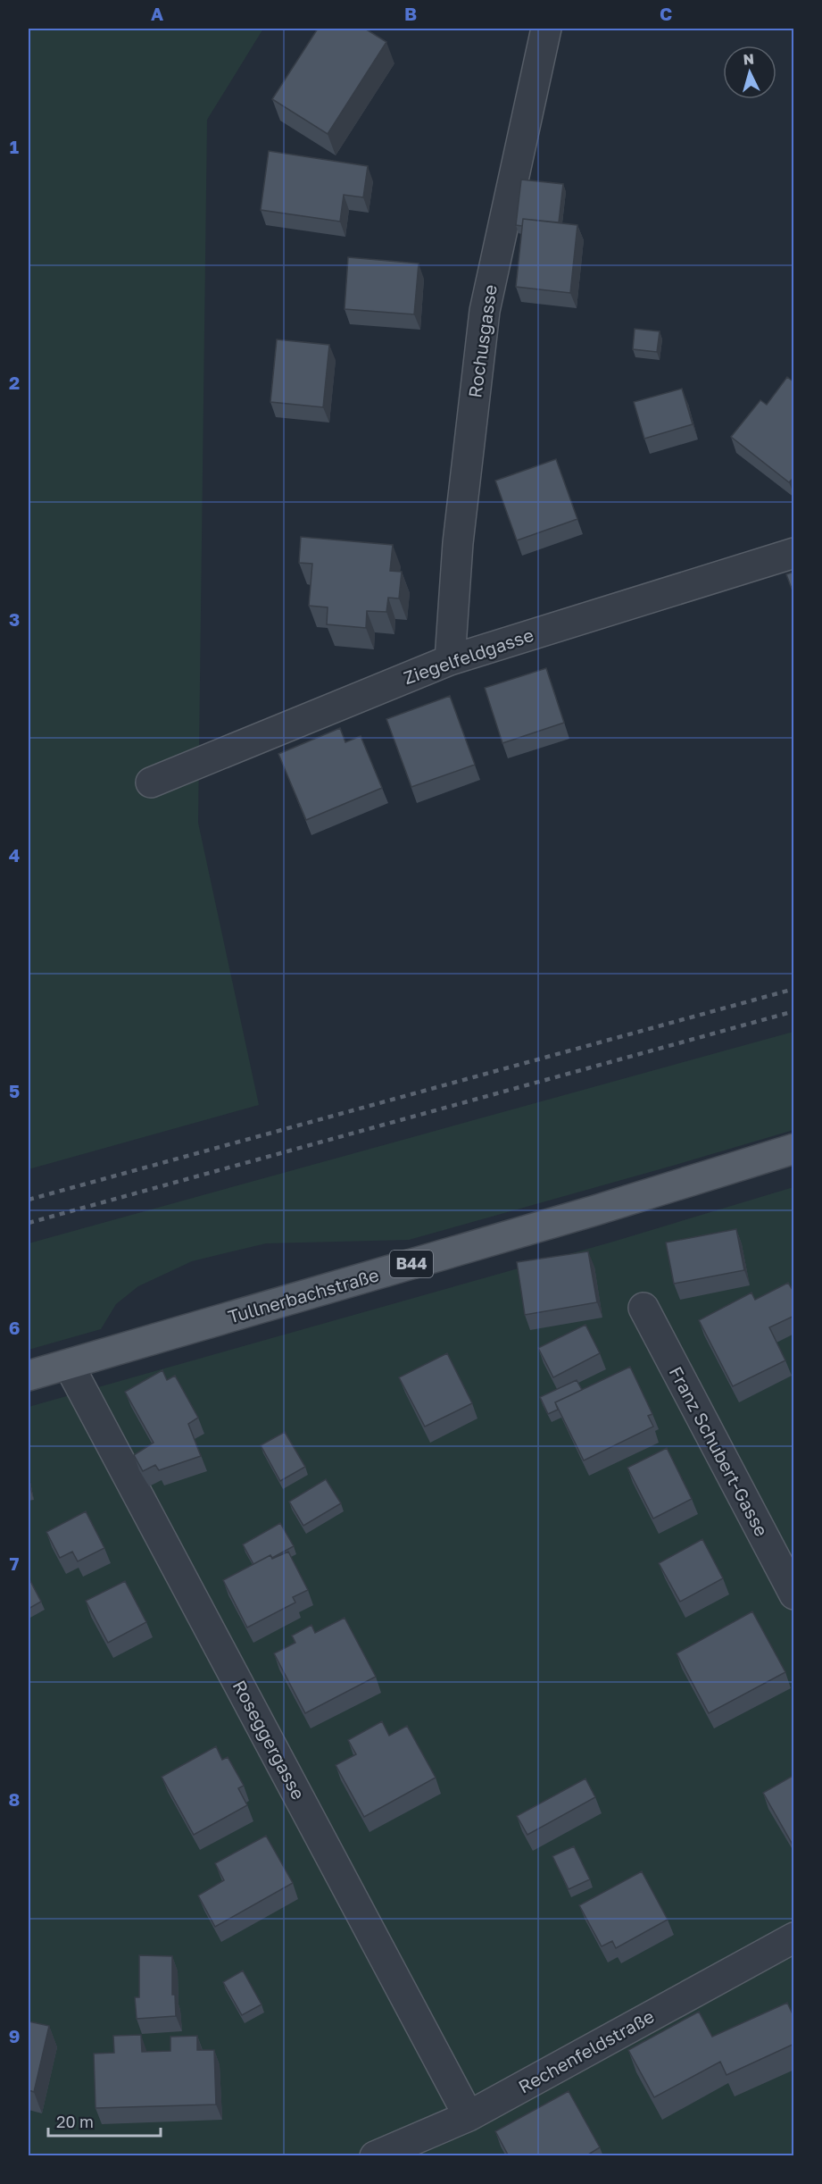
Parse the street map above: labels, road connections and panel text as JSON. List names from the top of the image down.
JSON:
{
  "streets": {
    "main road": ["B44", "Tullnerbachstraße"],
    "street": [
      "Rochusgasse",
      "Ziegelfeldgasse",
      "Franz Schubert-Gasse",
      "Roseggergasse",
      "Rechenfeldstraße"
    ]
  },
  "crossings": [
    ["Rochusgasse", "Ziegelfeldgasse"],
    ["Tullnerbachstraße", "Roseggergasse"],
    ["Roseggergasse", "Rechenfeldstraße"]
  ],
  "scale_bar": "20 m",
  "north": "top",
  "grid": {
    "columns": ["A", "B", "C"],
    "rows": [
      "1",
      "2",
      "3",
      "4",
      "5",
      "6",
      "7",
      "8",
      "9"
    ]
  }
}
